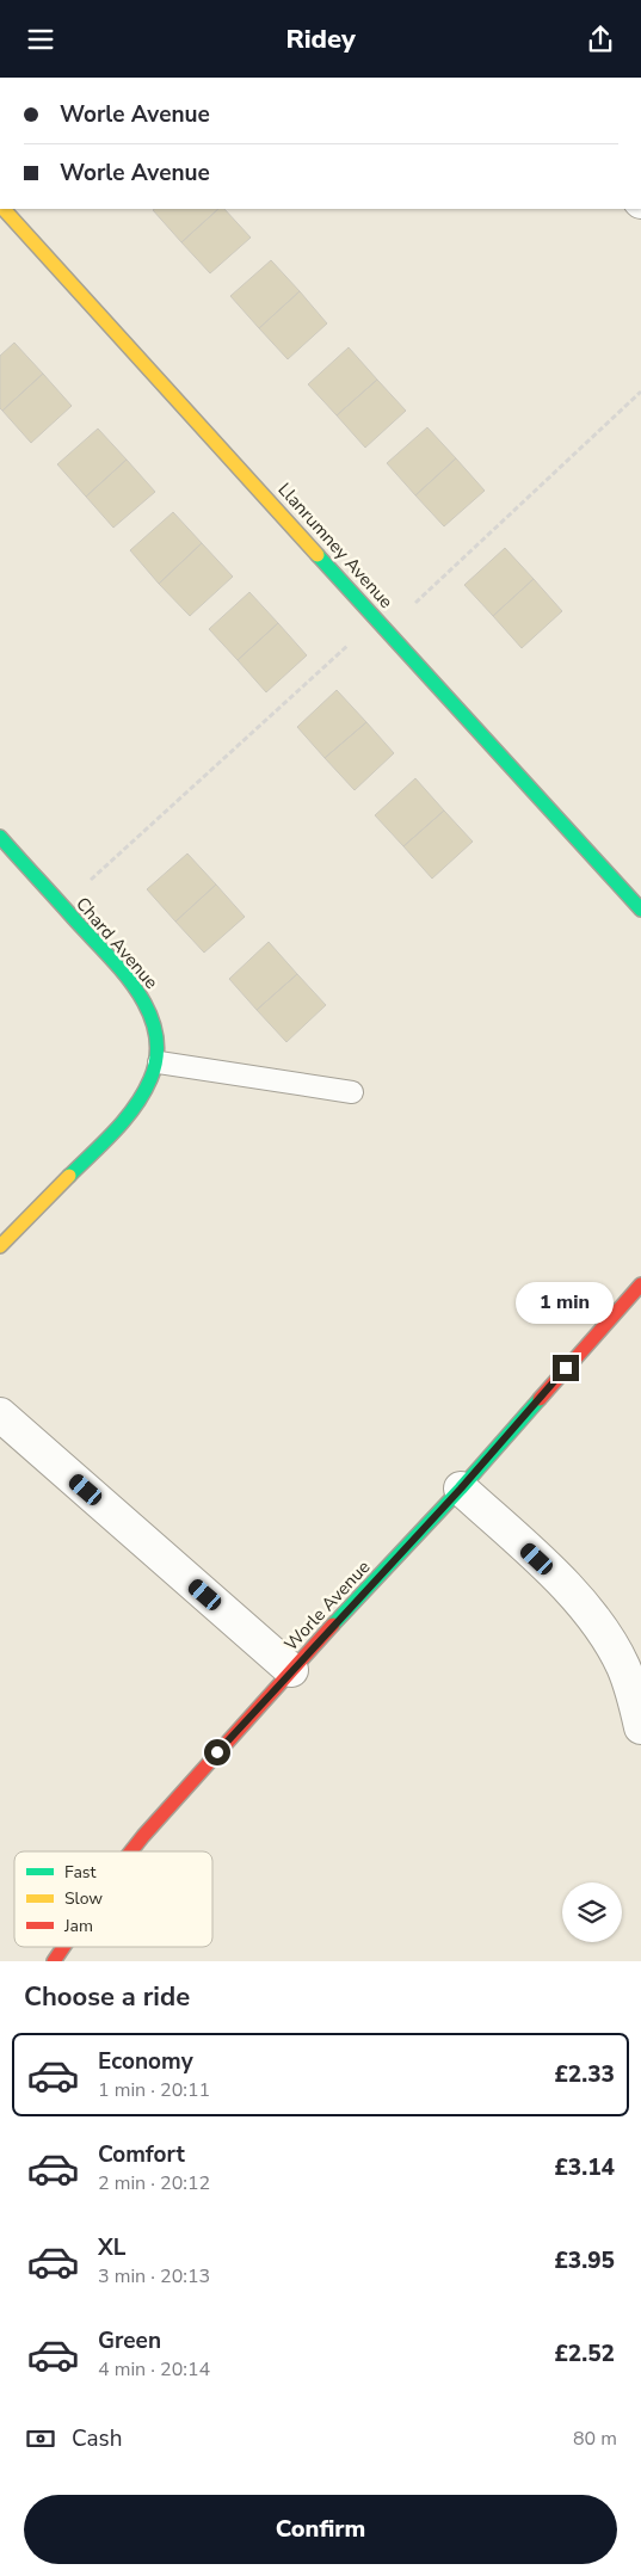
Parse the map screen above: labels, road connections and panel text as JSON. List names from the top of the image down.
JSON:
{
  "streets": {
    "street": ["Llanrumney Avenue", "Chard Avenue", "Worle Avenue"]
  },
  "legend": ["Fast", "Slow", "Jam"],
  "page": {
    "header": "Ridey",
    "banner": ["Worle Avenue", "Worle Avenue"],
    "bubble": "1 min",
    "heading": "Choose a ride",
    "list": [
      {
        "name": "Economy",
        "note": "1 min · 20:11",
        "value": "£2.33"
      },
      {
        "name": "Comfort",
        "note": "2 min · 20:12",
        "value": "£3.14"
      },
      {
        "name": "XL",
        "note": "3 min · 20:13",
        "value": "£3.95"
      },
      {
        "name": "Green",
        "note": "4 min · 20:14",
        "value": "£2.52"
      }
    ],
    "pay": ["Cash", "80 m"],
    "buttons": "Confirm"
  }
}
